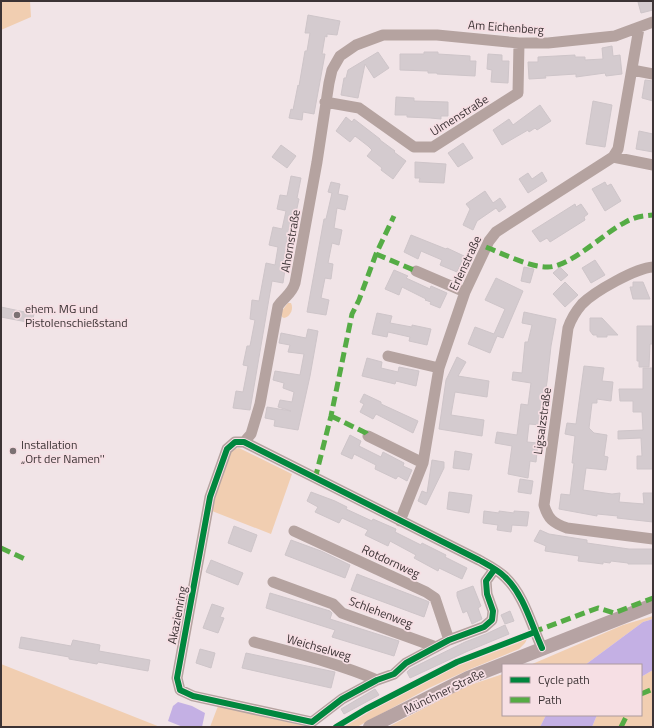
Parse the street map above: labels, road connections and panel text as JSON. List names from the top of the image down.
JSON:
{
  "streets": {
    "main road": ["Münchner Straße"],
    "street": [
      "Am Eichenberg",
      "Ulmenstraße",
      "Ahornstraße",
      "Erlenstraße",
      "Ligsalzstraße",
      "Rotdornweg",
      "Schlehenweg",
      "Akazienring",
      "Weichselweg"
    ]
  },
  "crossings": [
    ["Am Eichenberg", "Ulmenstraße"],
    ["Am Eichenberg", "Ahornstraße"],
    ["Ulmenstraße", "Ahornstraße"],
    ["Ahornstraße", "Akazienring"],
    ["Rotdornweg", "Akazienring"],
    ["Schlehenweg", "Akazienring"],
    ["Akazienring", "Weichselweg"]
  ],
  "places": ["ehem. MG und Pistolenschießstand", "Installation „Ort der Namen''"],
  "legend": ["Cycle path", "Path"]
}
